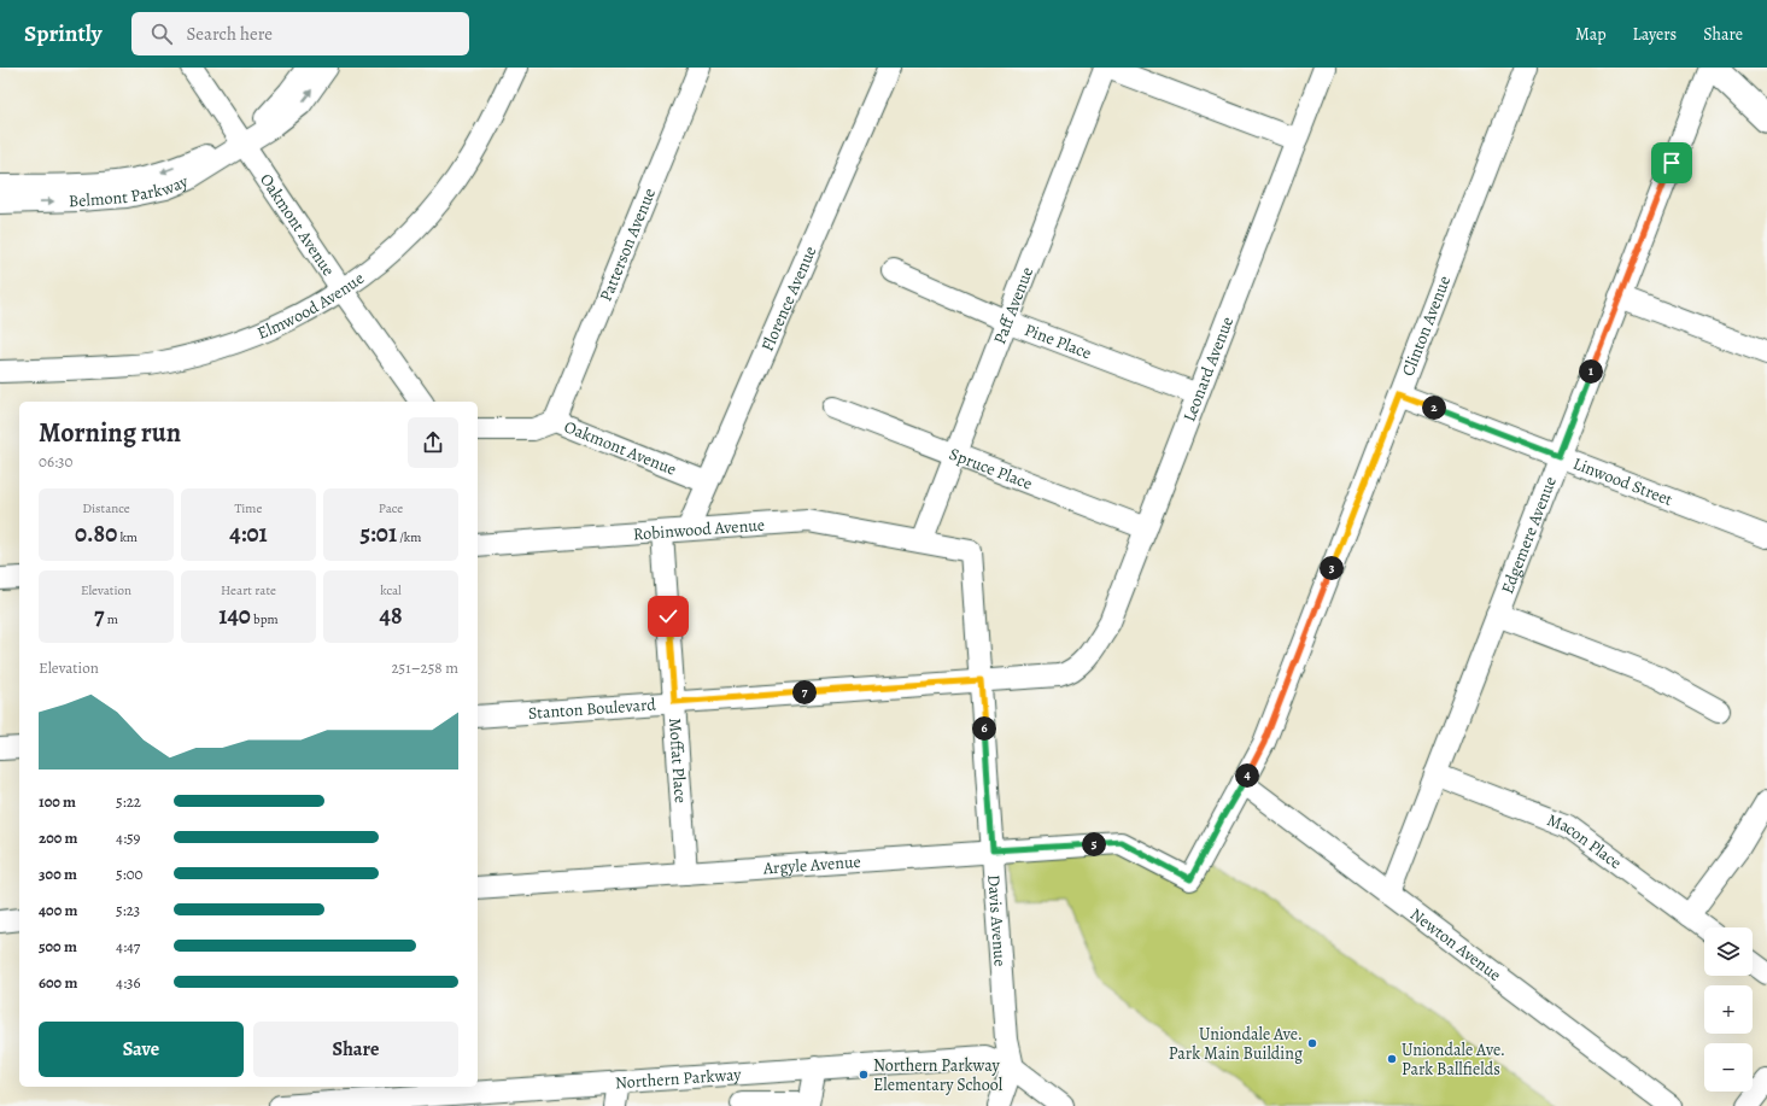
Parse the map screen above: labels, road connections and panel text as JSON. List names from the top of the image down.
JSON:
{
  "streets": {
    "street": [
      "Belmont Parkway",
      "Oakmont Avenue",
      "Patterson Avenue",
      "Florence Avenue",
      "Elmwood Avenue",
      "Paff Avenue",
      "Clinton Avenue",
      "Pine Place",
      "Leonard Avenue",
      "Spruce Place",
      "Linwood Street",
      "Robinwood Avenue",
      "Edgemere Avenue",
      "Stanton Boulevard",
      "Moffat Place",
      "Macon Place",
      "Argyle Avenue",
      "Davis Avenue",
      "Newton Avenue",
      "Northern Parkway"
    ]
  },
  "crossings": [
    ["Belmont Parkway", "Oakmont Avenue"],
    ["Oakmont Avenue", "Patterson Avenue"],
    ["Oakmont Avenue", "Florence Avenue"],
    ["Oakmont Avenue", "Elmwood Avenue"],
    ["Florence Avenue", "Robinwood Avenue"],
    ["Paff Avenue", "Pine Place"],
    ["Paff Avenue", "Spruce Place"],
    ["Paff Avenue", "Robinwood Avenue"],
    ["Paff Avenue", "Davis Avenue"],
    ["Clinton Avenue", "Linwood Street"],
    ["Clinton Avenue", "Argyle Avenue"],
    ["Clinton Avenue", "Newton Avenue"],
    ["Pine Place", "Leonard Avenue"],
    ["Leonard Avenue", "Spruce Place"],
    ["Leonard Avenue", "Stanton Boulevard"],
    ["Linwood Street", "Edgemere Avenue"],
    ["Robinwood Avenue", "Moffat Place"],
    ["Robinwood Avenue", "Davis Avenue"],
    ["Edgemere Avenue", "Macon Place"],
    ["Edgemere Avenue", "Newton Avenue"],
    ["Stanton Boulevard", "Moffat Place"],
    ["Stanton Boulevard", "Davis Avenue"],
    ["Moffat Place", "Argyle Avenue"],
    ["Argyle Avenue", "Davis Avenue"],
    ["Davis Avenue", "Northern Parkway"]
  ],
  "places": ["Uniondale Ave. Park Main Building", "Uniondale Ave. Park Ballfields", "Northern Parkway Elementary School"],
  "page": {
    "header": "Sprintly",
    "search": "Search here",
    "nav": ["Map", "Layers", "Share"],
    "pins": [
      "1",
      "2",
      "3",
      "7",
      "6",
      "4",
      "5"
    ],
    "heading": ["Morning run", "06:30"],
    "stats": [
      ["Distance", "0.80 km"],
      ["Time", "4:01"],
      ["Pace", "5:01 /km"],
      ["Elevation", "7 m"],
      ["Heart rate", "140 bpm"],
      ["kcal", "48"]
    ],
    "chart": ["Elevation", "251–258 m"],
    "list": [
      {
        "name": "100 m",
        "note": "5:22"
      },
      {
        "name": "200 m",
        "note": "4:59"
      },
      {
        "name": "300 m",
        "note": "5:00"
      },
      {
        "name": "400 m",
        "note": "5:23"
      },
      {
        "name": "500 m",
        "note": "4:47"
      },
      {
        "name": "600 m",
        "note": "4:36"
      }
    ],
    "map_buttons": ["+", "−"],
    "buttons": ["Save", "Share"]
  }
}
